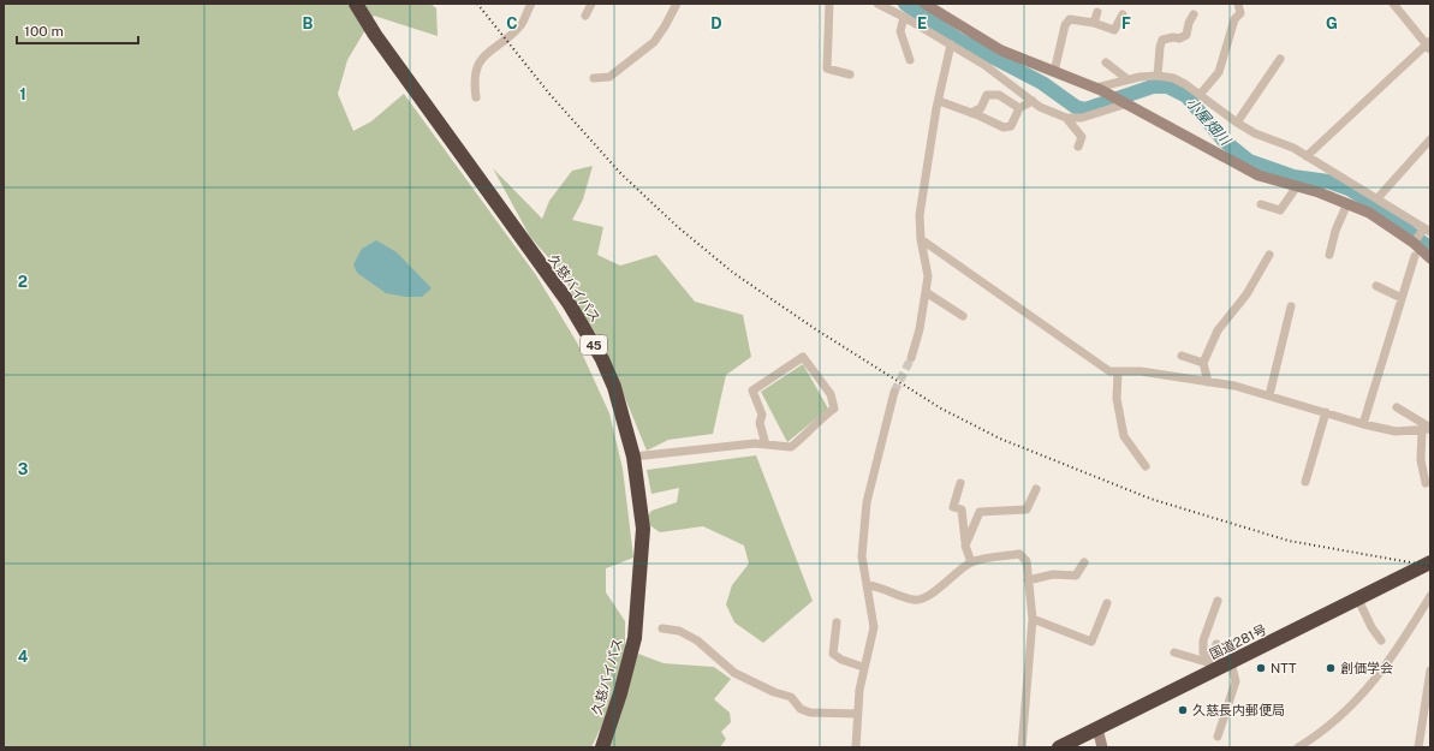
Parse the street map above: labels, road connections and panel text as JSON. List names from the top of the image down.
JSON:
{
  "streets": {
    "highway": ["久慈バイパス", "45", "国道281号"]
  },
  "water": ["小屋畑川"],
  "places": ["NTT", "創価学会", "久慈長内郵便局"],
  "scale_bar": "100 m",
  "grid": {
    "columns": [
      "B",
      "C",
      "D",
      "E",
      "F",
      "G"
    ],
    "rows": [
      "1",
      "2",
      "3",
      "4"
    ]
  }
}
